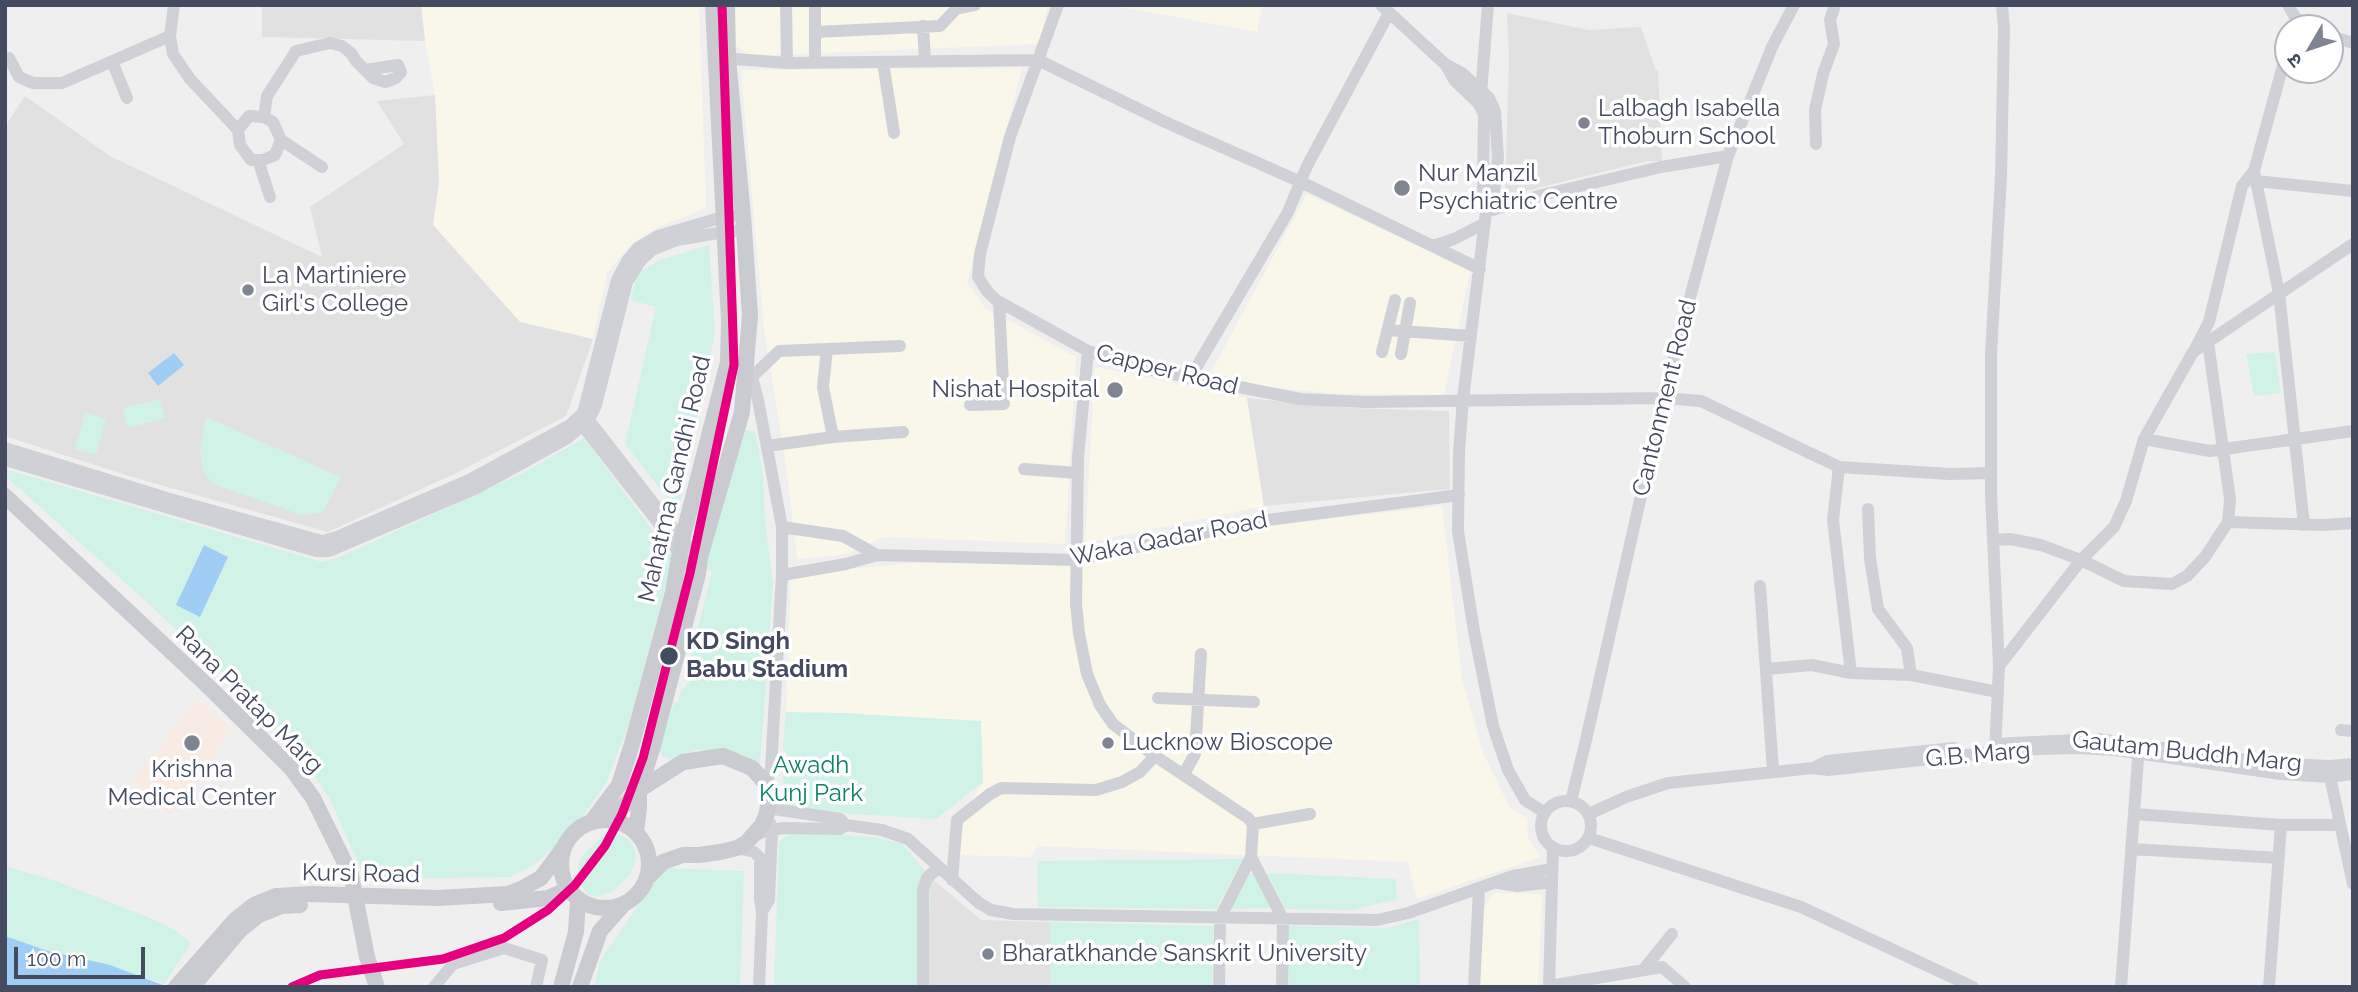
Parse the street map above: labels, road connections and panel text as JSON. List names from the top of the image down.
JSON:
{
  "streets": {
    "main road": ["Mahatma Gandhi Road", "Rana Pratap Marg", "Kursi Road"],
    "street": [
      "Capper Road",
      "Cantonment Road",
      "Waka Qadar Road",
      "Gautam Buddh Marg"
    ]
  },
  "crossings": [
    ["Capper Road", "Cantonment Road"],
    ["Cantonment Road", "Gautam Buddh Marg"],
    ["Mahatma Gandhi Road", "Kursi Road"]
  ],
  "parks": ["Awadh Kunj Park"],
  "places": [
    "Lalbagh Isabella Thoburn School",
    "Nur Manzil Psychiatric Centre",
    "La Martiniere Girl's College",
    "Nishat Hospital",
    "KD Singh Babu Stadium",
    "Krishna Medical Center",
    "Lucknow Bioscope",
    "Bharatkhande Sanskrit University"
  ],
  "scale_bar": "100 m",
  "north": "bottom left"
}
